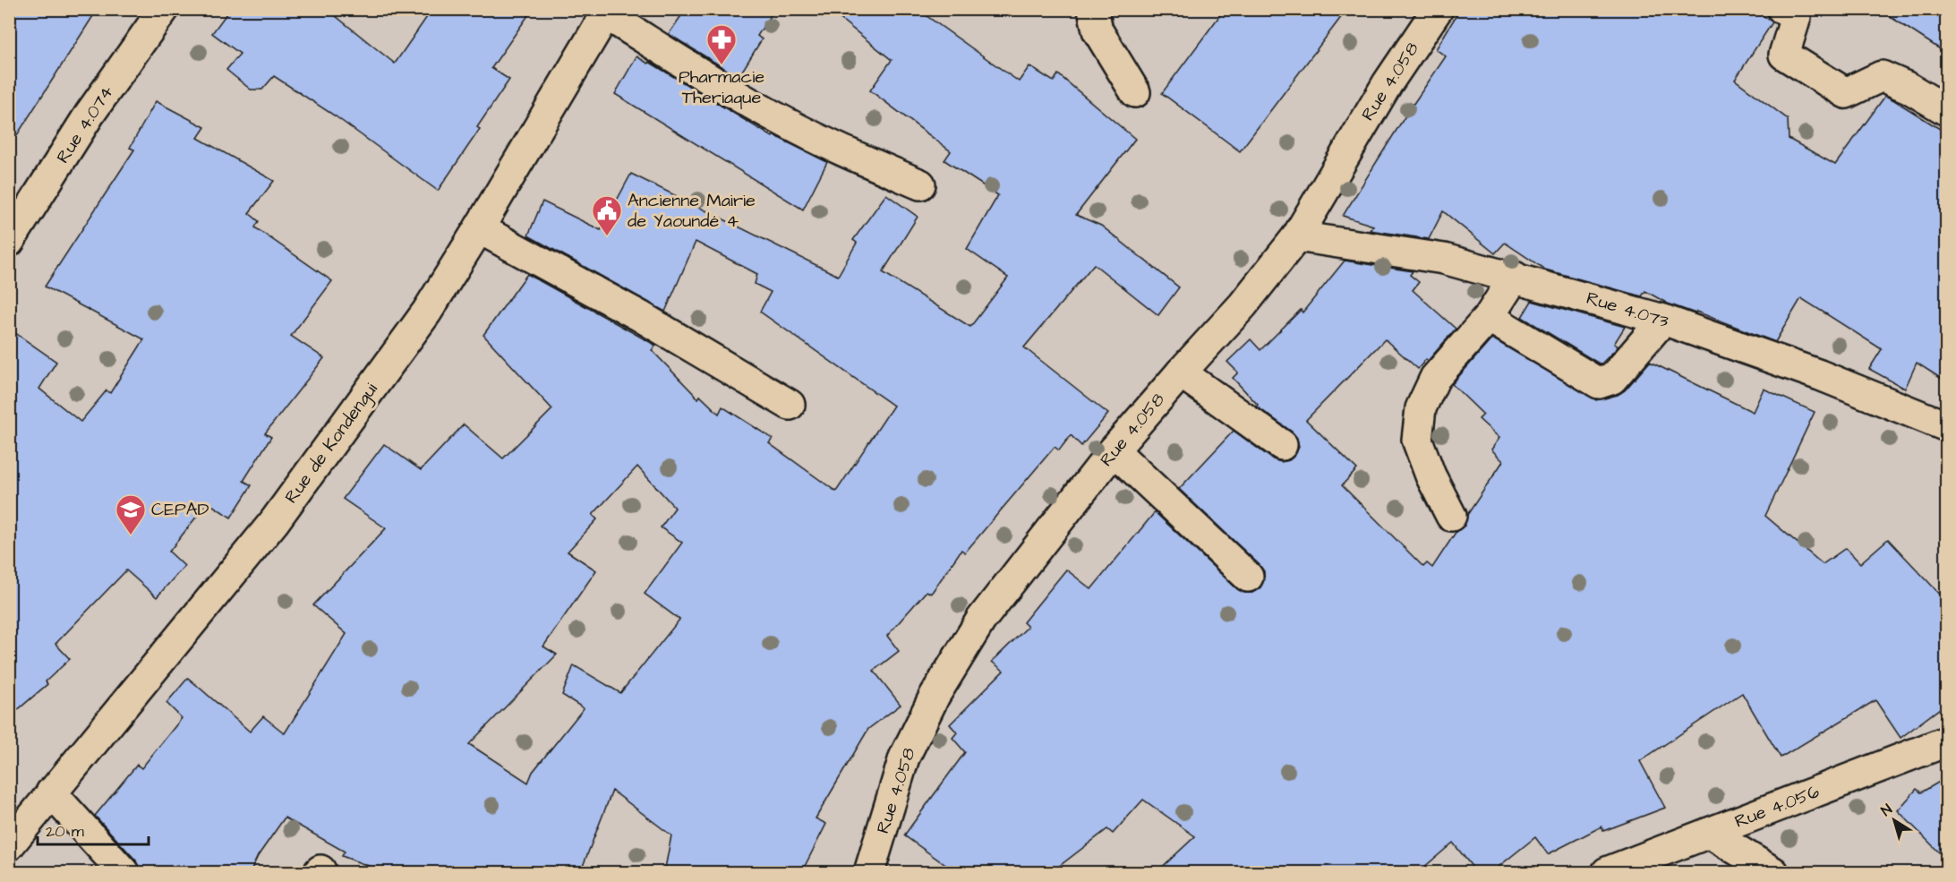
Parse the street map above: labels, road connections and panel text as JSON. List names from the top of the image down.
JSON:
{
  "streets": {
    "street": [
      "Rue 4.058",
      "Rue 4.074",
      "Rue 4.073",
      "Rue de Kondengui",
      "Rue 4.056"
    ]
  },
  "crossings": [
    ["Rue 4.058", "Rue 4.073"]
  ],
  "places": {
    "pharmacy": ["Pharmacie Theriaque"],
    "public building": ["Ancienne Mairie de Yaoundé 4"],
    "school or university": ["CEPAD"]
  },
  "scale_bar": "20 m",
  "north": "top left"
}
